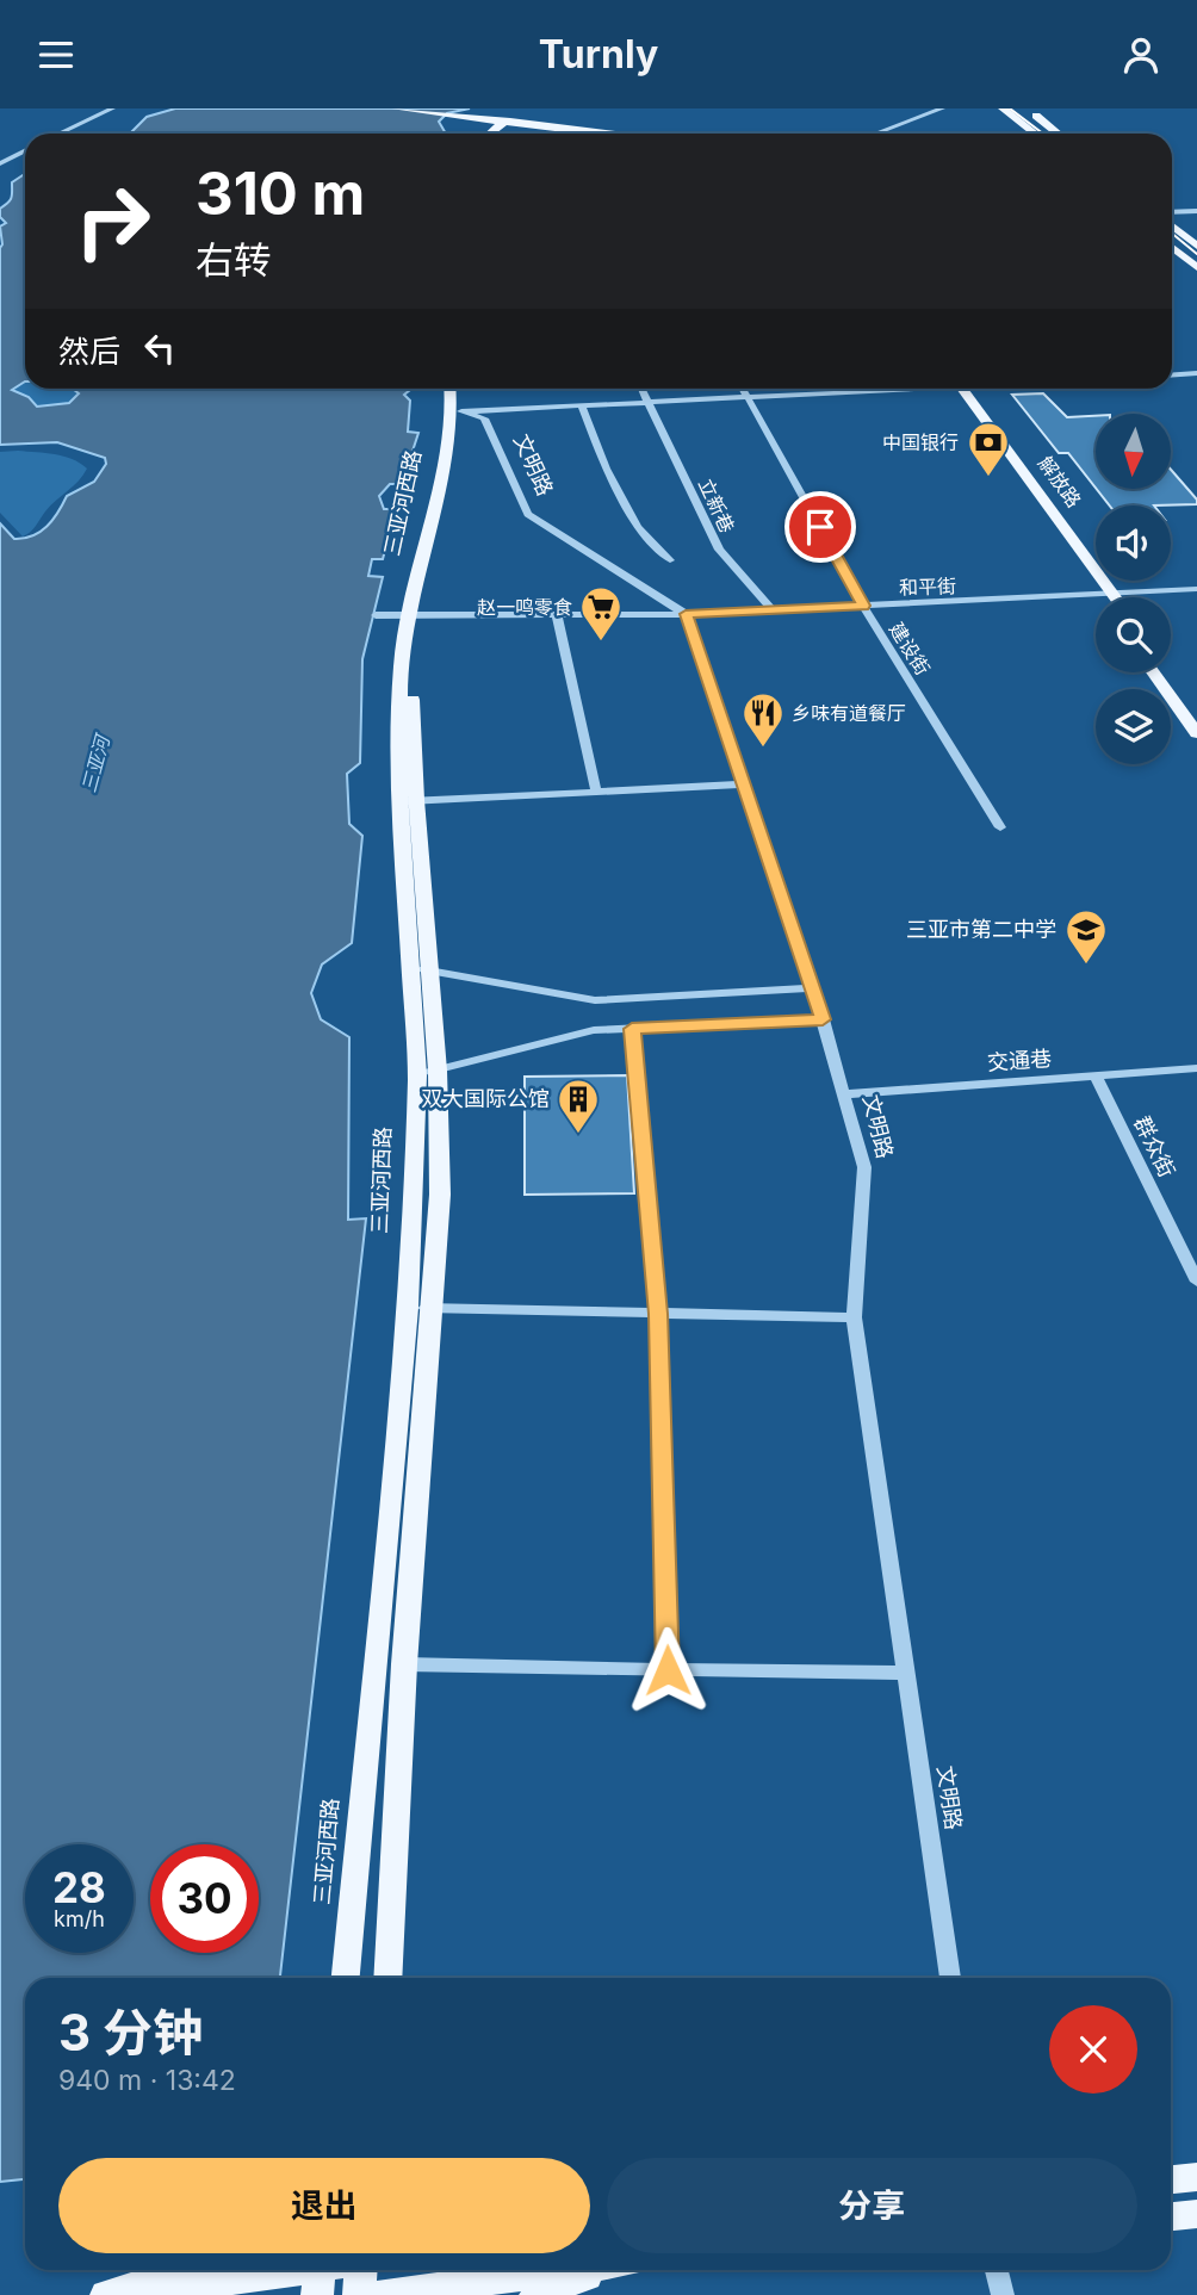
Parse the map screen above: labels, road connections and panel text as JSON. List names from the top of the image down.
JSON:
{
  "streets": {
    "main road": ["解放路", "三亚河西路"],
    "street": [
      "文明路",
      "立新巷",
      "和平街",
      "建设街",
      "交通巷",
      "群众街"
    ]
  },
  "crossings": [
    ["文明路", "三亚河西路"],
    ["文明路", "和平街"],
    ["文明路", "交通巷"],
    ["解放路", "和平街"],
    ["三亚河西路", "和平街"],
    ["立新巷", "和平街"],
    ["和平街", "建设街"],
    ["交通巷", "群众街"]
  ],
  "water": ["三亚河"],
  "places": {
    "bank": ["中国银行"],
    "supermarket": ["赵一鸣零食"],
    "restaurant": ["乡味有道餐厅"],
    "school or university": ["三亚市第二中学"],
    "building": ["双大国际公馆"]
  },
  "north": "bottom",
  "page": {
    "header": "Turnly",
    "turn": ["310 m", "右转"],
    "then": "然后",
    "speed": "28 km/h",
    "limit": "30",
    "heading": ["3 分钟", "940 m · 13:42"],
    "buttons": ["退出", "分享"]
  }
}
